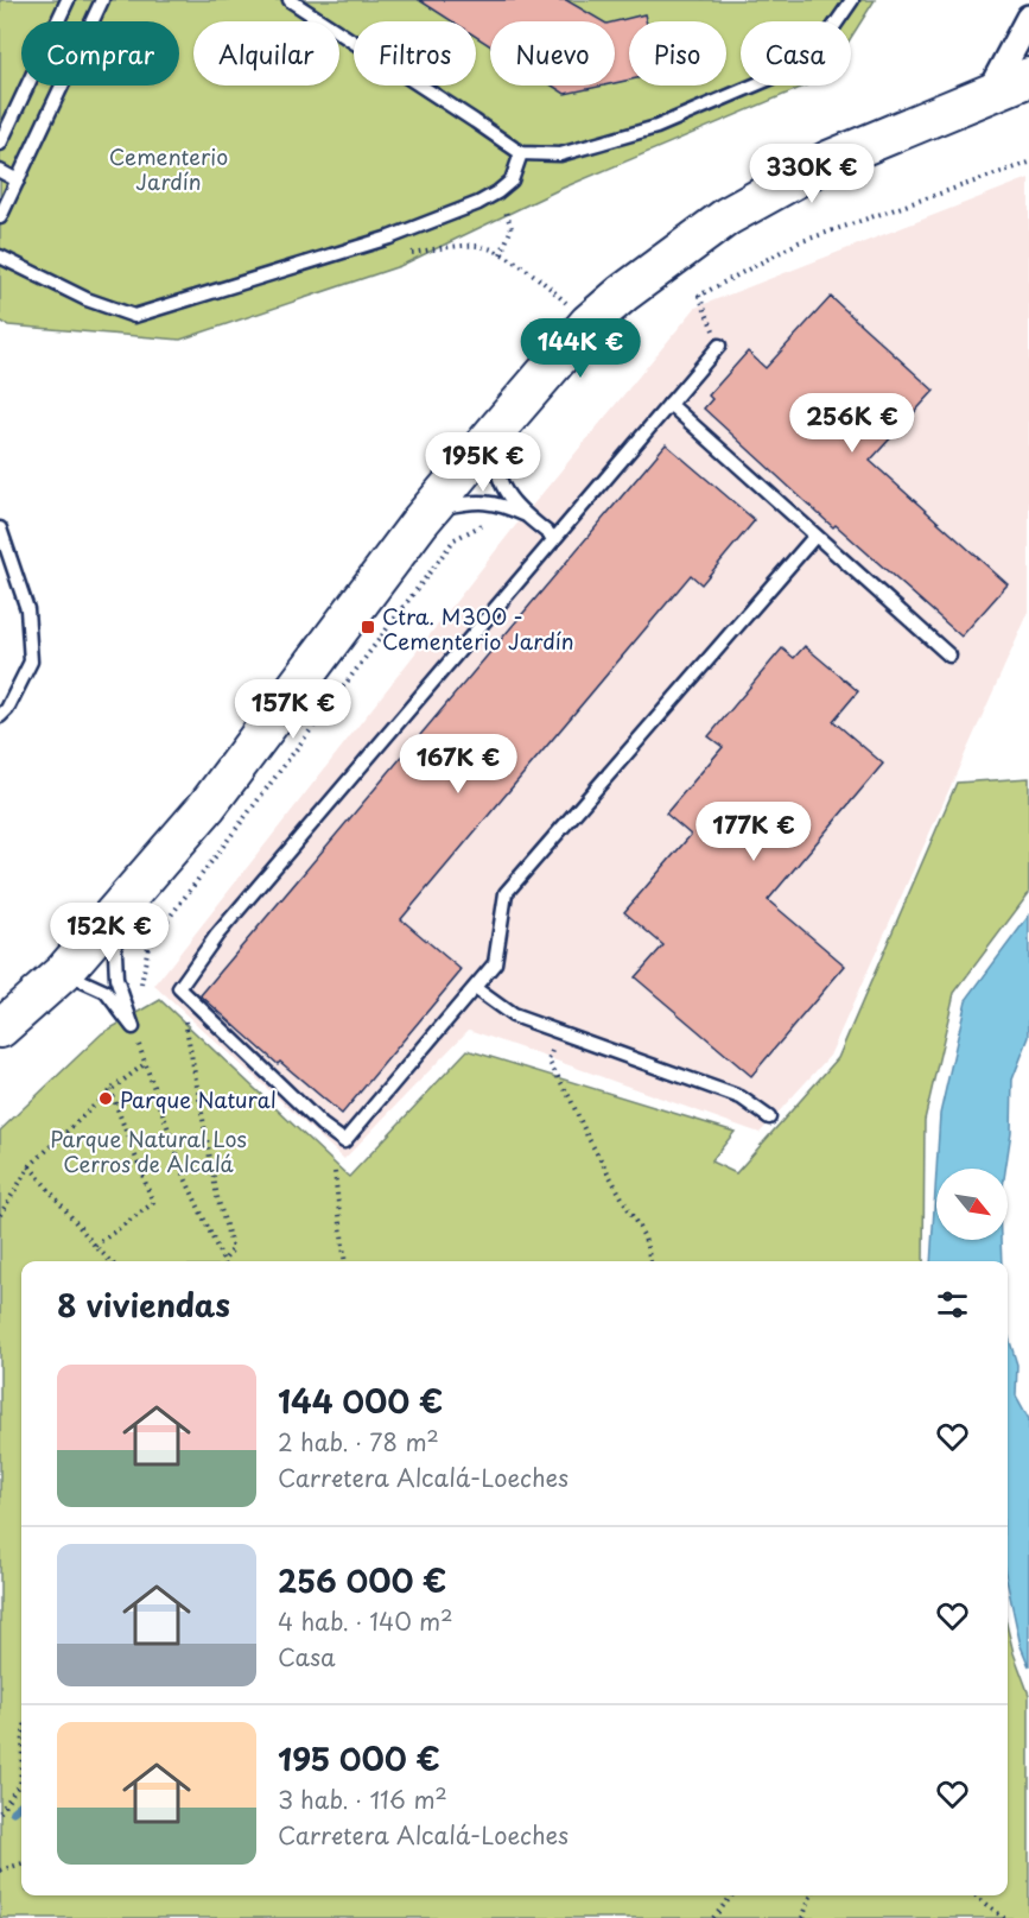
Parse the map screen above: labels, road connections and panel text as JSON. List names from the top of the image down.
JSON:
{
  "parks": ["Cementerio Jardín", "Parque Natural Los Cerros de Alcalá"],
  "places": {
    "transit": ["Ctra. M300 - Cementerio Jardín"],
    "other": ["Parque Natural"]
  },
  "north": "bottom right",
  "page": {
    "chip": [
      "Comprar",
      "Alquilar",
      "Filtros",
      "Nuevo",
      "Piso",
      "Casa"
    ],
    "price": [
      "330K €",
      "144K €",
      "256K €",
      "195K €",
      "157K €",
      "167K €",
      "177K €",
      "152K €"
    ],
    "heading": "8 viviendas",
    "list": [
      {
        "name": "144 000 €",
        "note": "2 hab. · 78 m² · Carretera Alcalá-Loeches"
      },
      {
        "name": "256 000 €",
        "note": "4 hab. · 140 m² · Casa"
      },
      {
        "name": "195 000 €",
        "note": "3 hab. · 116 m² · Carretera Alcalá-Loeches"
      }
    ]
  }
}
